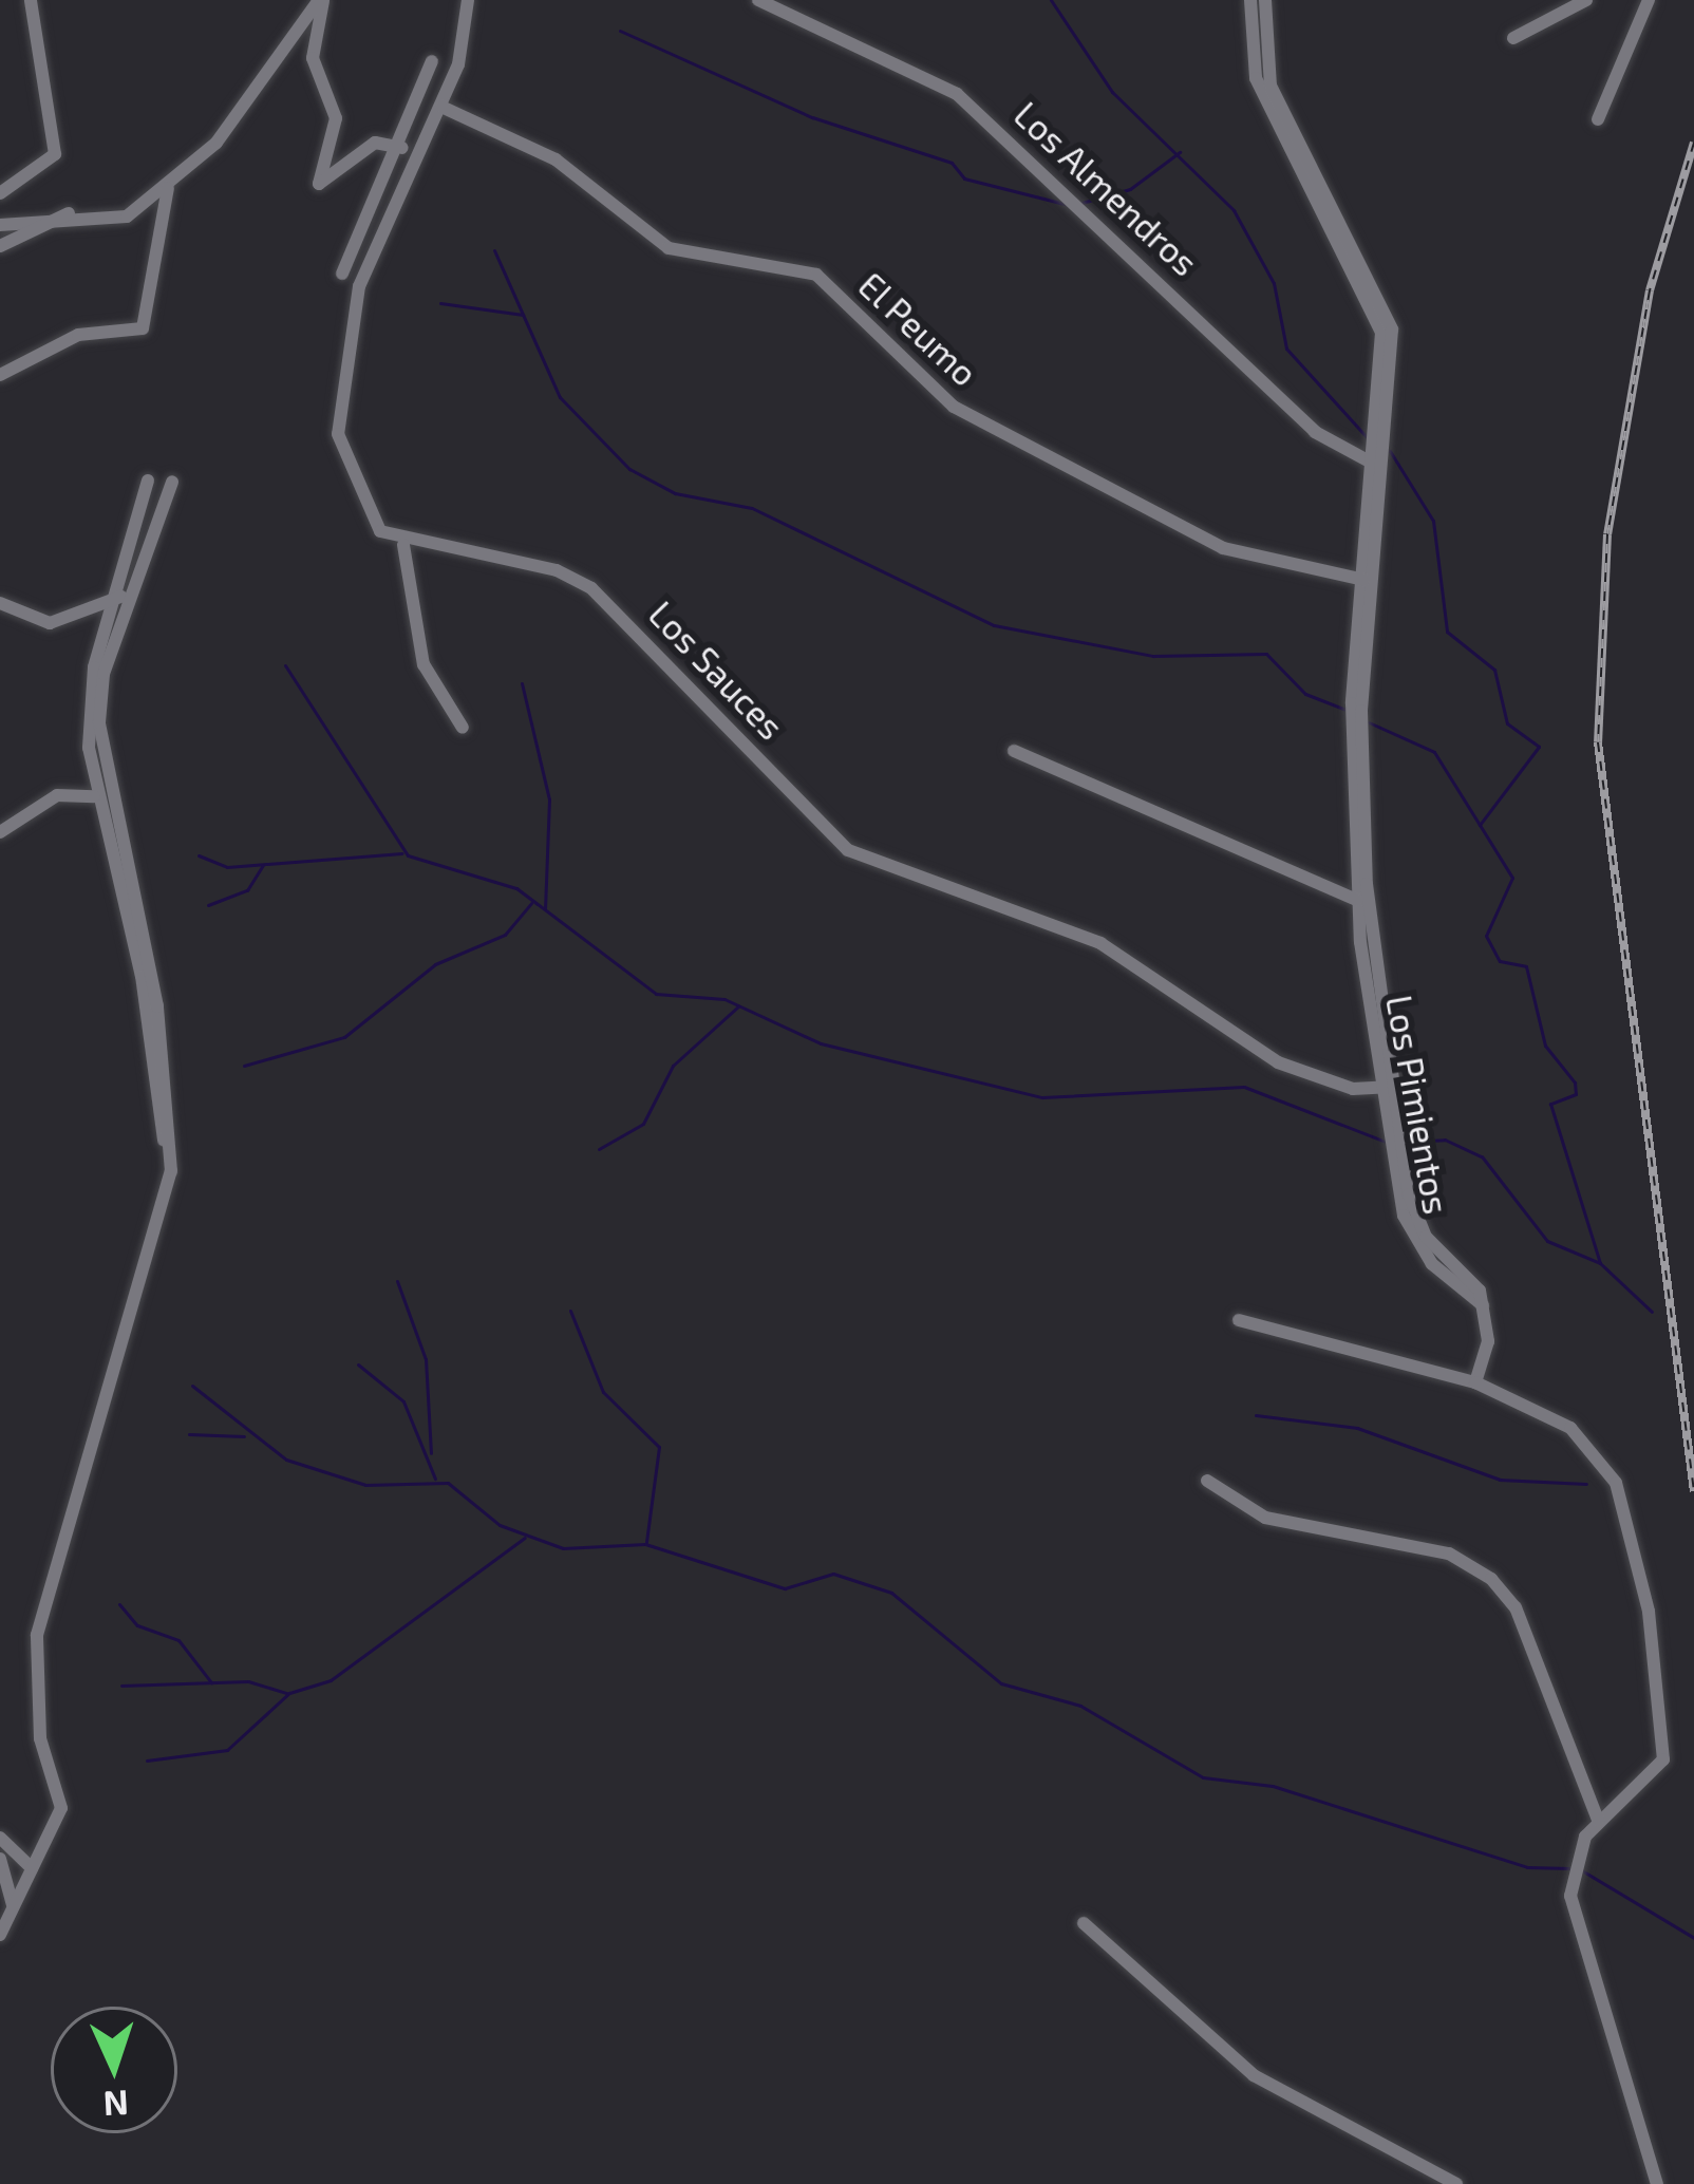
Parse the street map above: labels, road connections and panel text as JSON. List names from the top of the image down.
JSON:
{
  "streets": {
    "street": [
      "Los Almendros",
      "El Peumo",
      "Los Sauces",
      "Los Pimientos"
    ]
  },
  "crossings": [
    ["Los Almendros", "Los Pimientos"],
    ["El Peumo", "Los Pimientos"],
    ["Los Sauces", "Los Pimientos"]
  ],
  "north": "bottom"
}
